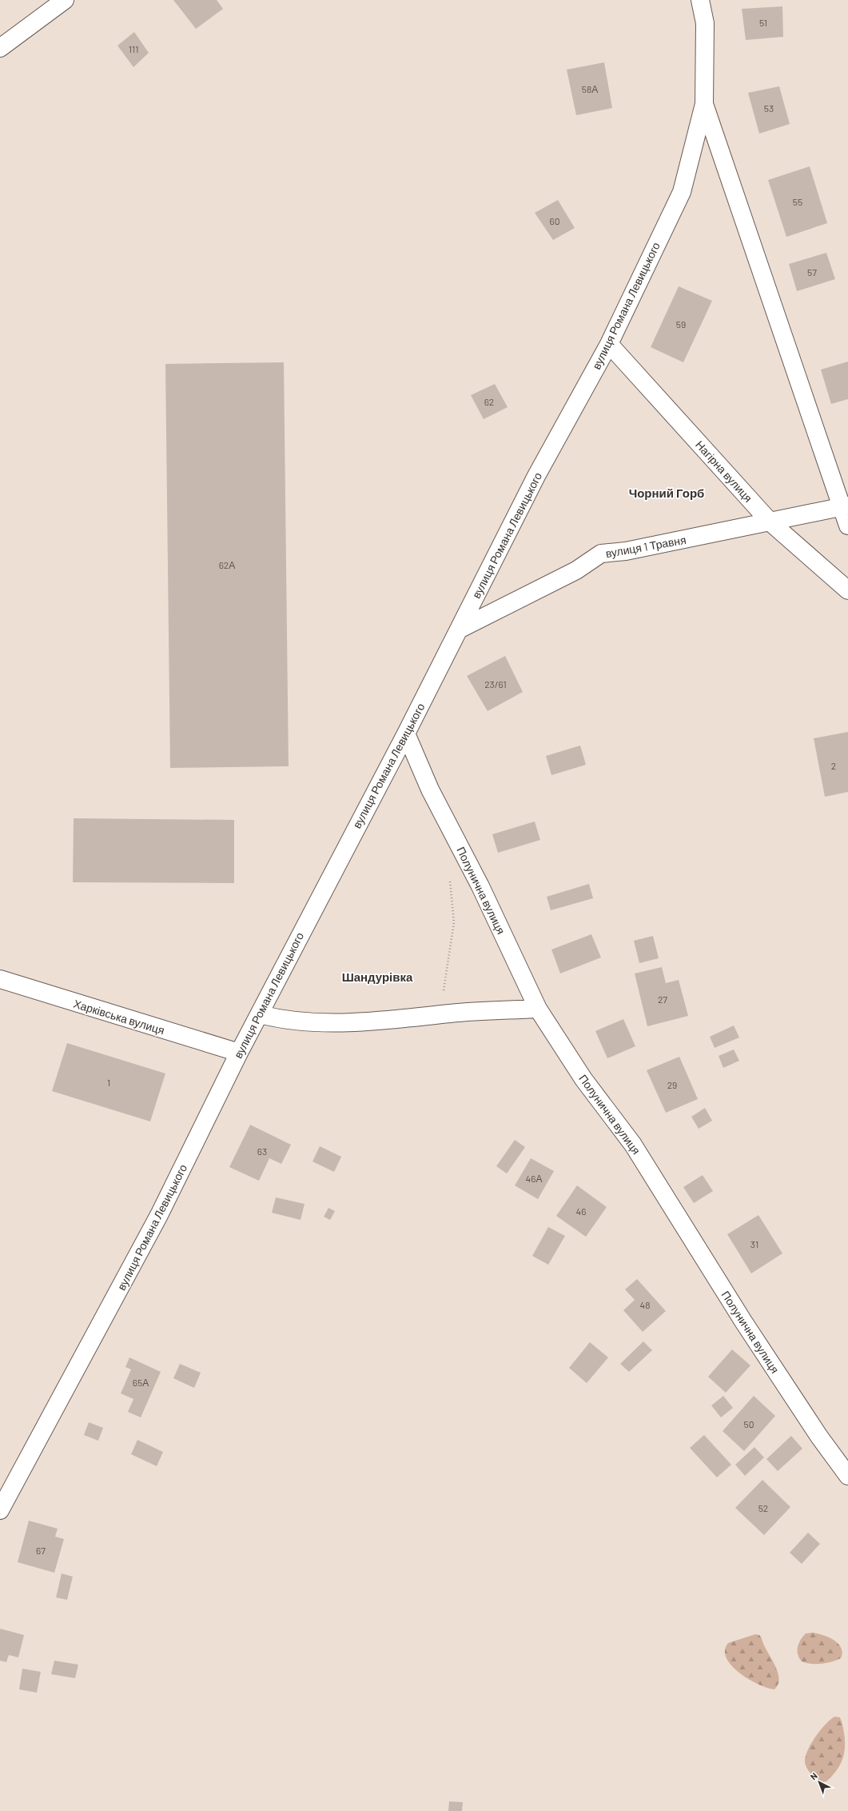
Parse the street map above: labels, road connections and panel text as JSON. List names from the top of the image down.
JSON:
{
  "streets": {
    "street": [
      "вулиця Романа Левицького",
      "Нагірна вулиця",
      "вулиця 1 Травня",
      "Полунична вулиця",
      "Харківська вулиця"
    ]
  },
  "crossings": [
    ["вулиця Романа Левицького", "Нагірна вулиця"],
    ["вулиця Романа Левицького", "вулиця 1 Травня"],
    ["вулиця Романа Левицького", "Полунична вулиця"],
    ["вулиця Романа Левицького", "Харківська вулиця"],
    ["Нагірна вулиця", "вулиця 1 Травня"]
  ],
  "districts": ["Чорний Горб", "Шандурівка"],
  "house_numbers": [
    "51",
    "111",
    "58А",
    "53",
    "55",
    "60",
    "57",
    "59",
    "62",
    "62А",
    "23/61",
    "2",
    "27",
    "1",
    "29",
    "63",
    "46А",
    "46",
    "31",
    "48",
    "65А",
    "50",
    "52",
    "67"
  ],
  "north": "top left"
}
